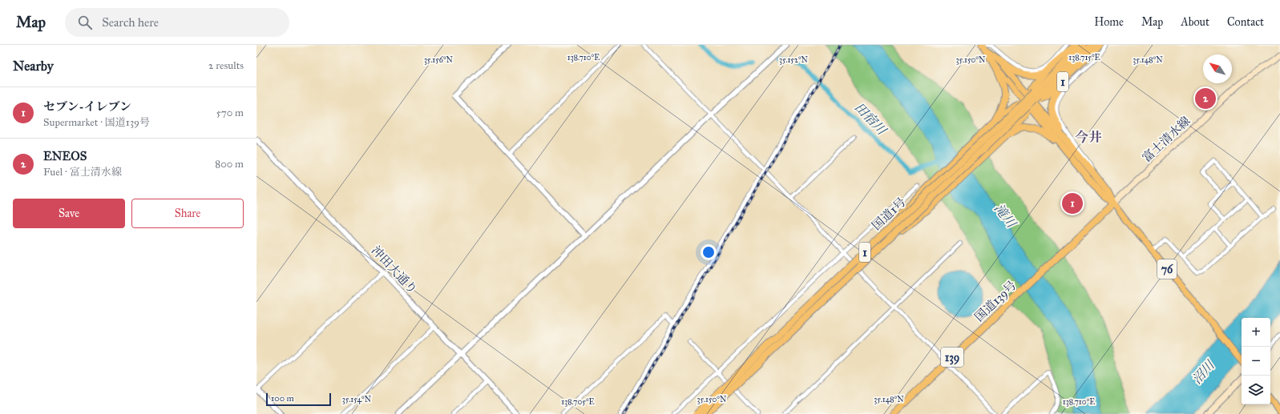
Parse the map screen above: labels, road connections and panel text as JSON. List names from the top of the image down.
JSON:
{
  "streets": {
    "highway": [
      "1",
      "国道1号",
      "国道139号",
      "139"
    ],
    "main road": ["富士清水線", "76"],
    "street": ["沖田大通り"]
  },
  "crossings": [
    ["1", "国道1号"],
    ["富士清水線", "76"],
    ["富士清水線", "国道139号"],
    ["76", "国道139号"]
  ],
  "districts": ["今井"],
  "water": ["田宿川", "滝川", "沼川"],
  "scale_bar": "100 m",
  "north": "top left",
  "page": {
    "header": "Map",
    "search": "Search here",
    "nav": [
      "Home",
      "Map",
      "About",
      "Contact"
    ],
    "heading": ["Nearby", "2 results"],
    "list": [
      {
        "mark": "1",
        "name": "セブン-イレブン",
        "note": "Supermarket · 国道139号",
        "value": "570 m"
      },
      {
        "mark": "2",
        "name": "ENEOS",
        "note": "Fuel · 富士清水線",
        "value": "800 m"
      }
    ],
    "pins": ["2", "1"],
    "buttons": ["Save", "Share"],
    "map_buttons": ["+", "−"],
    "scale": "100 m"
  },
  "coordinates": [
    "138.710°E",
    "138.715°E",
    "35.152°N",
    "35.156°N",
    "35.150°N",
    "35.148°N",
    "35.154°N",
    "138.705°E"
  ]
}
